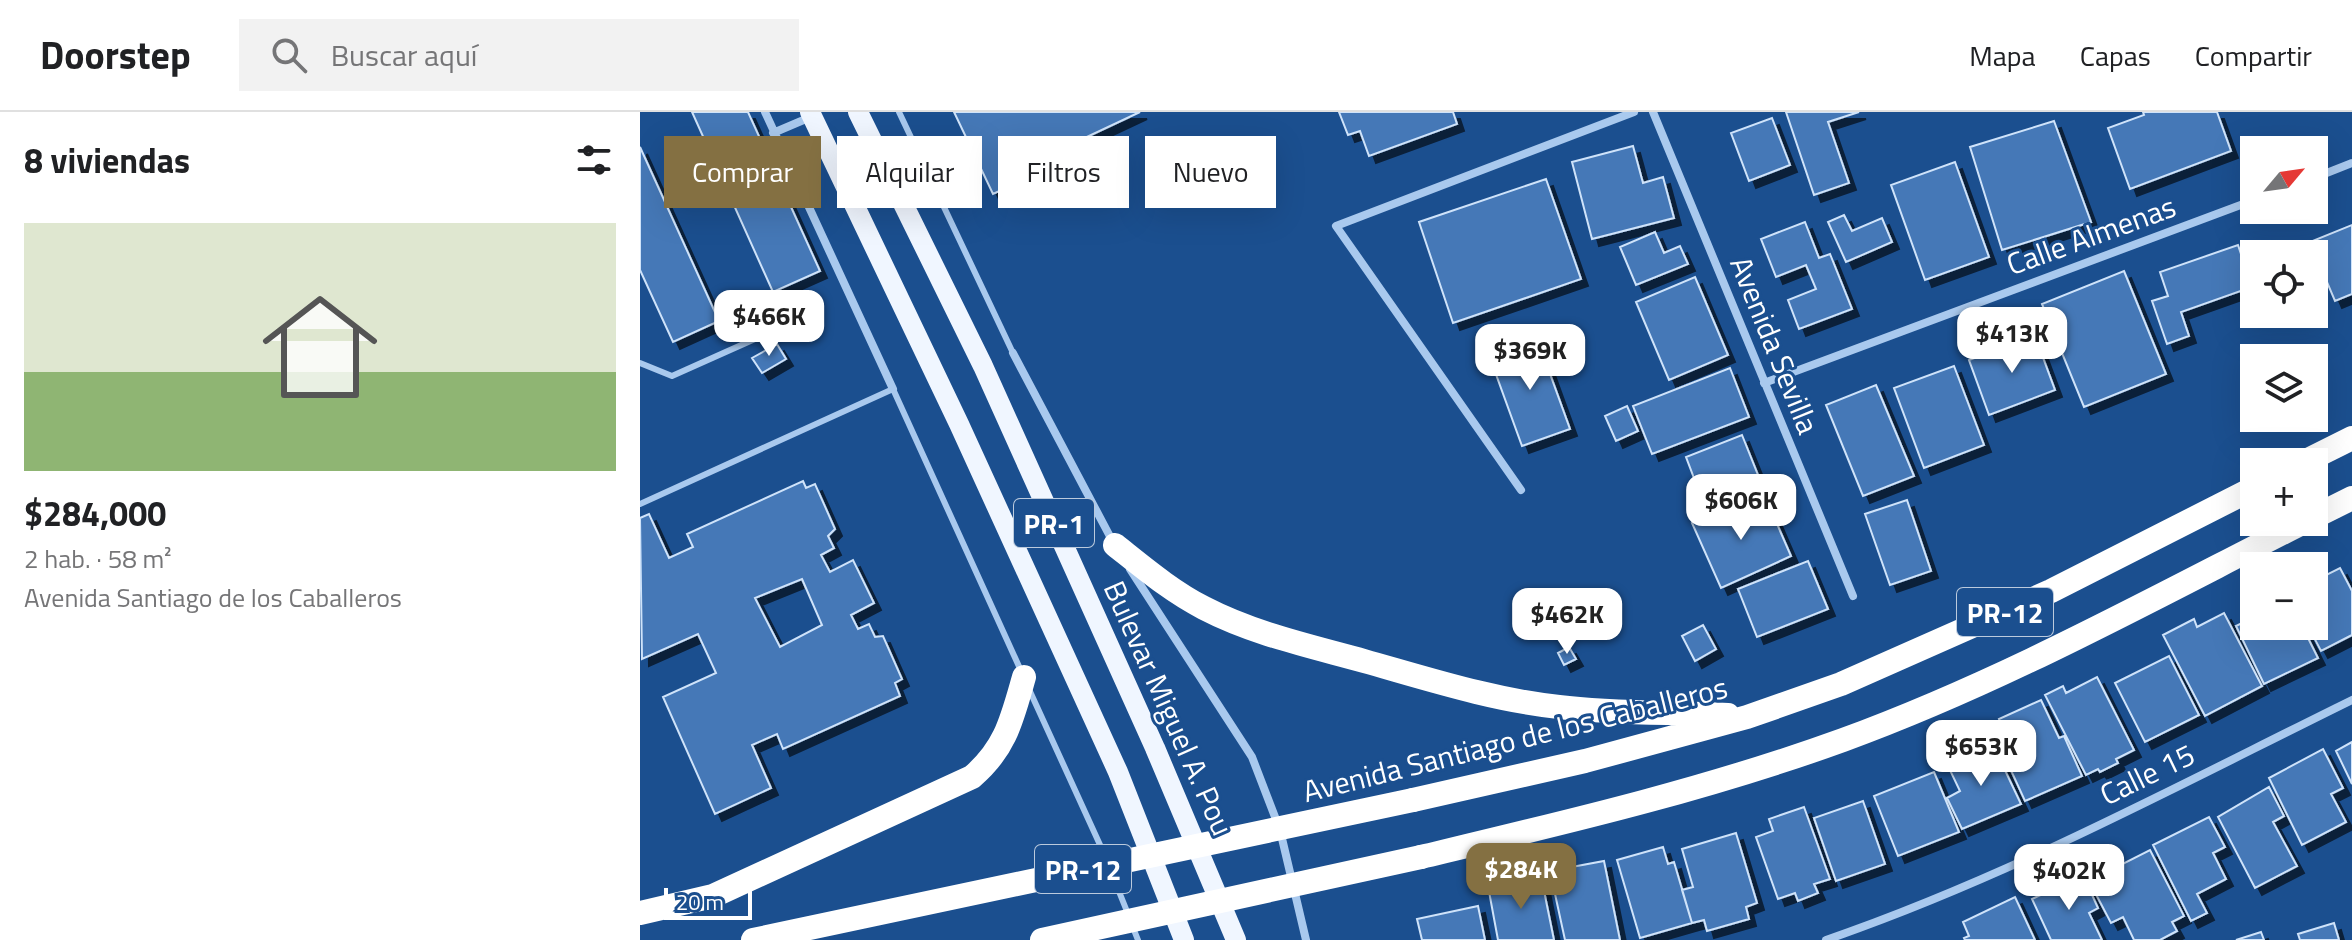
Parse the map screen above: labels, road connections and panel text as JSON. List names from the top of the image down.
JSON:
{
  "streets": {
    "highway": ["PR-12", "Avenida Santiago de los Caballeros"],
    "main road": ["PR-1", "Bulevar Miguel A. Pou"],
    "street": ["Calle Almenas", "Avenida Sevilla", "Calle 15"]
  },
  "crossings": [
    ["Calle Almenas", "Avenida Sevilla"]
  ],
  "scale_bar": "20 m",
  "north": "top right",
  "page": {
    "header": "Doorstep",
    "search": "Buscar aquí",
    "nav": ["Mapa", "Capas", "Compartir"],
    "heading": "8 viviendas",
    "map_buttons": ["+", "−"],
    "chip": [
      "Comprar",
      "Alquilar",
      "Filtros",
      "Nuevo"
    ],
    "list": [
      {
        "name": "$284,000",
        "note": "2 hab. · 58 m² · Avenida Santiago de los Caballeros"
      }
    ],
    "price": [
      "$466K",
      "$413K",
      "$369K",
      "$606K",
      "$462K",
      "$653K",
      "$284K",
      "$402K"
    ],
    "scale": "20 m"
  }
}
